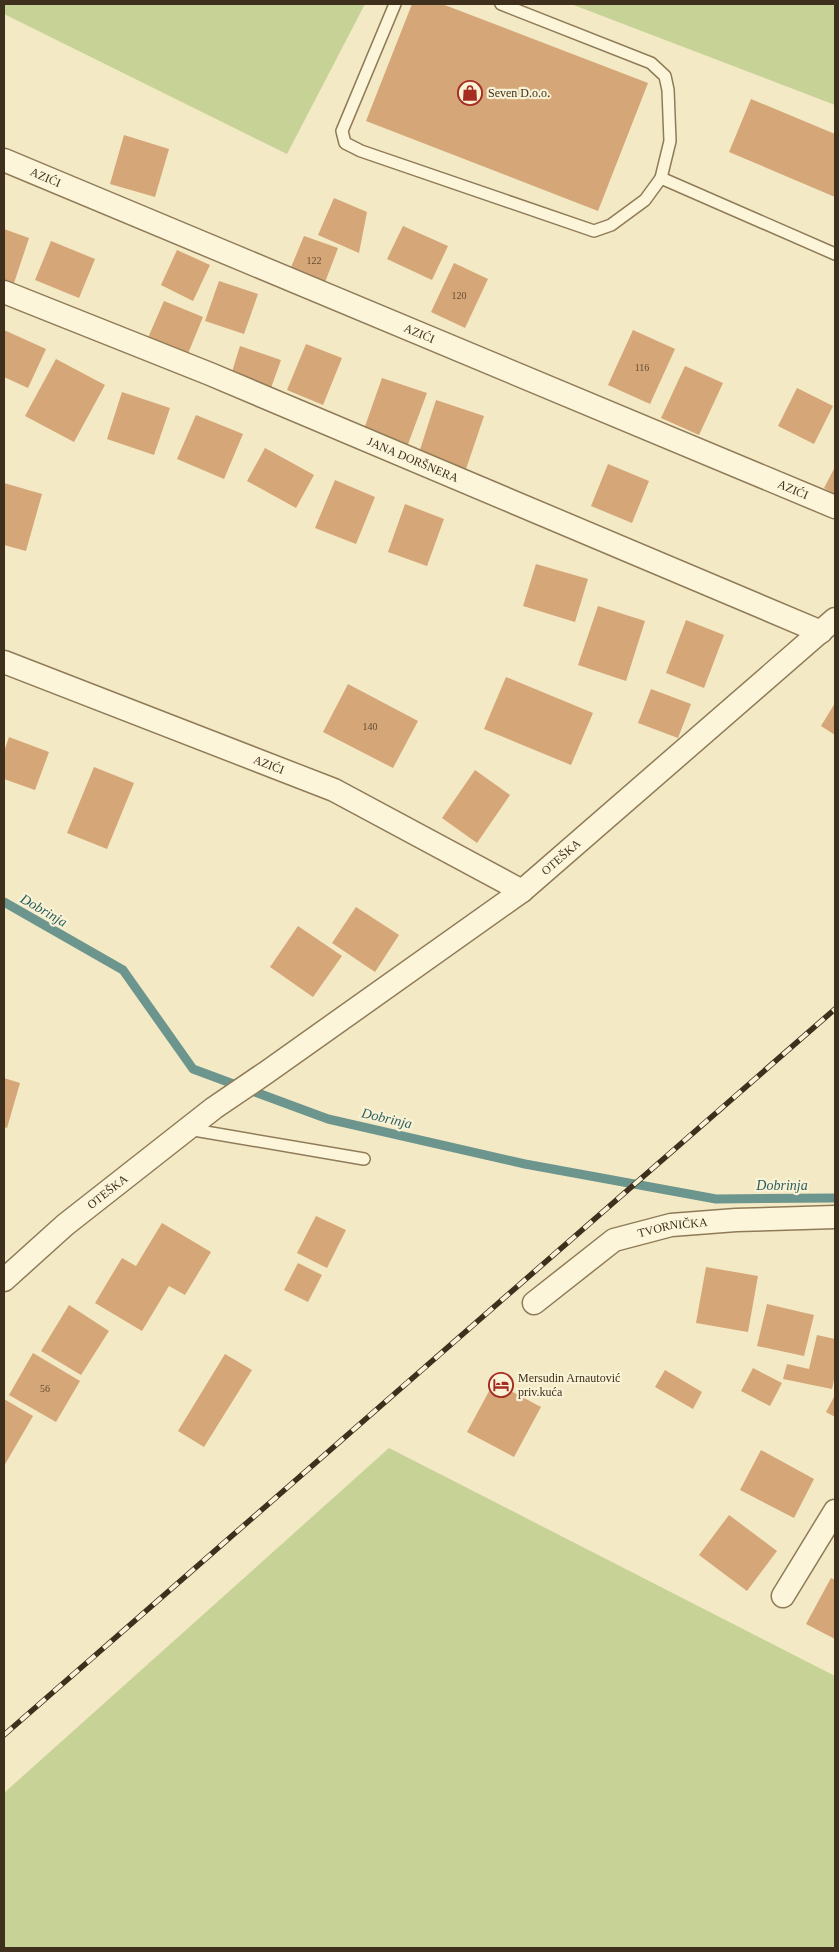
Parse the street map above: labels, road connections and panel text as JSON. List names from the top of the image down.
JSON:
{
  "streets": {
    "street": [
      "AZIĆI",
      "JANA DORŠNERA",
      "OTEŠKA",
      "TVORNIČKA"
    ]
  },
  "crossings": [
    ["AZIĆI", "OTEŠKA"],
    ["JANA DORŠNERA", "OTEŠKA"]
  ],
  "water": ["Dobrinja"],
  "places": {
    "shop": ["Seven D.o.o."],
    "hotel": ["Mersudin Arnautović priv.kuća"]
  },
  "house_numbers": [
    "122",
    "120",
    "116",
    "140",
    "56"
  ]
}
